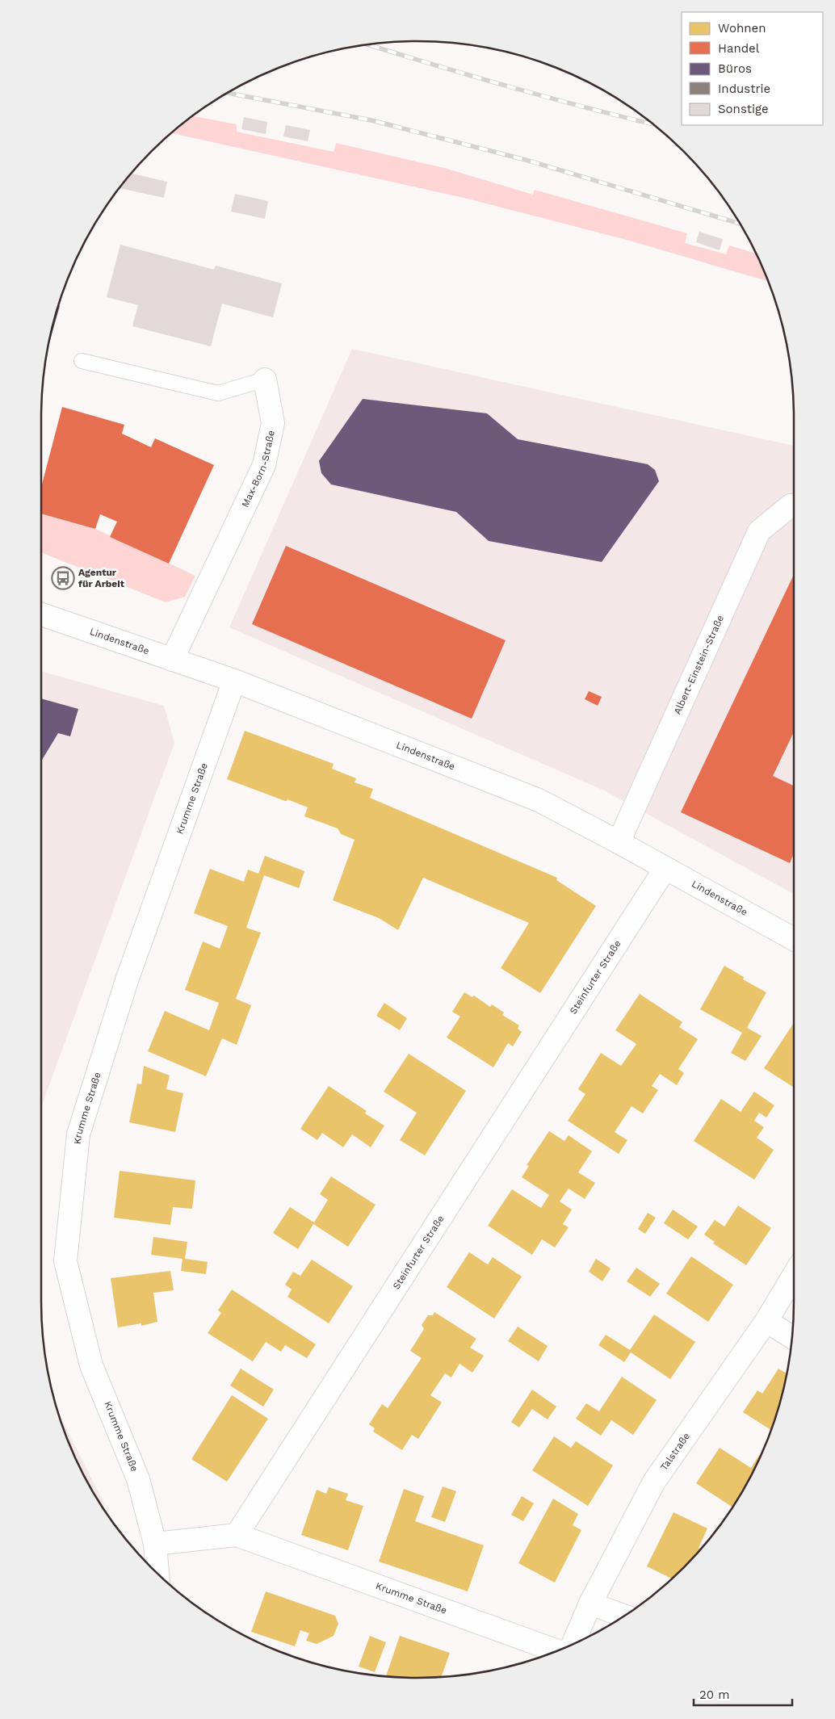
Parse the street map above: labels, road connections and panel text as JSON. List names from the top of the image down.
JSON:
{
  "streets": {
    "street": [
      "Max-Born-Straße",
      "Lindenstraße",
      "Albert-Einstein-Straße",
      "Krumme Straße",
      "Steinfurter Straße",
      "Talstraße"
    ]
  },
  "crossings": [
    ["Max-Born-Straße", "Lindenstraße"],
    ["Lindenstraße", "Albert-Einstein-Straße"],
    ["Lindenstraße", "Krumme Straße"],
    ["Lindenstraße", "Steinfurter Straße"],
    ["Krumme Straße", "Steinfurter Straße"]
  ],
  "places": {
    "bus stop": ["Agentur für Arbeit"]
  },
  "legend": [
    "Wohnen",
    "Handel",
    "Büros",
    "Industrie",
    "Sonstige"
  ],
  "scale_bar": "20 m"
}
